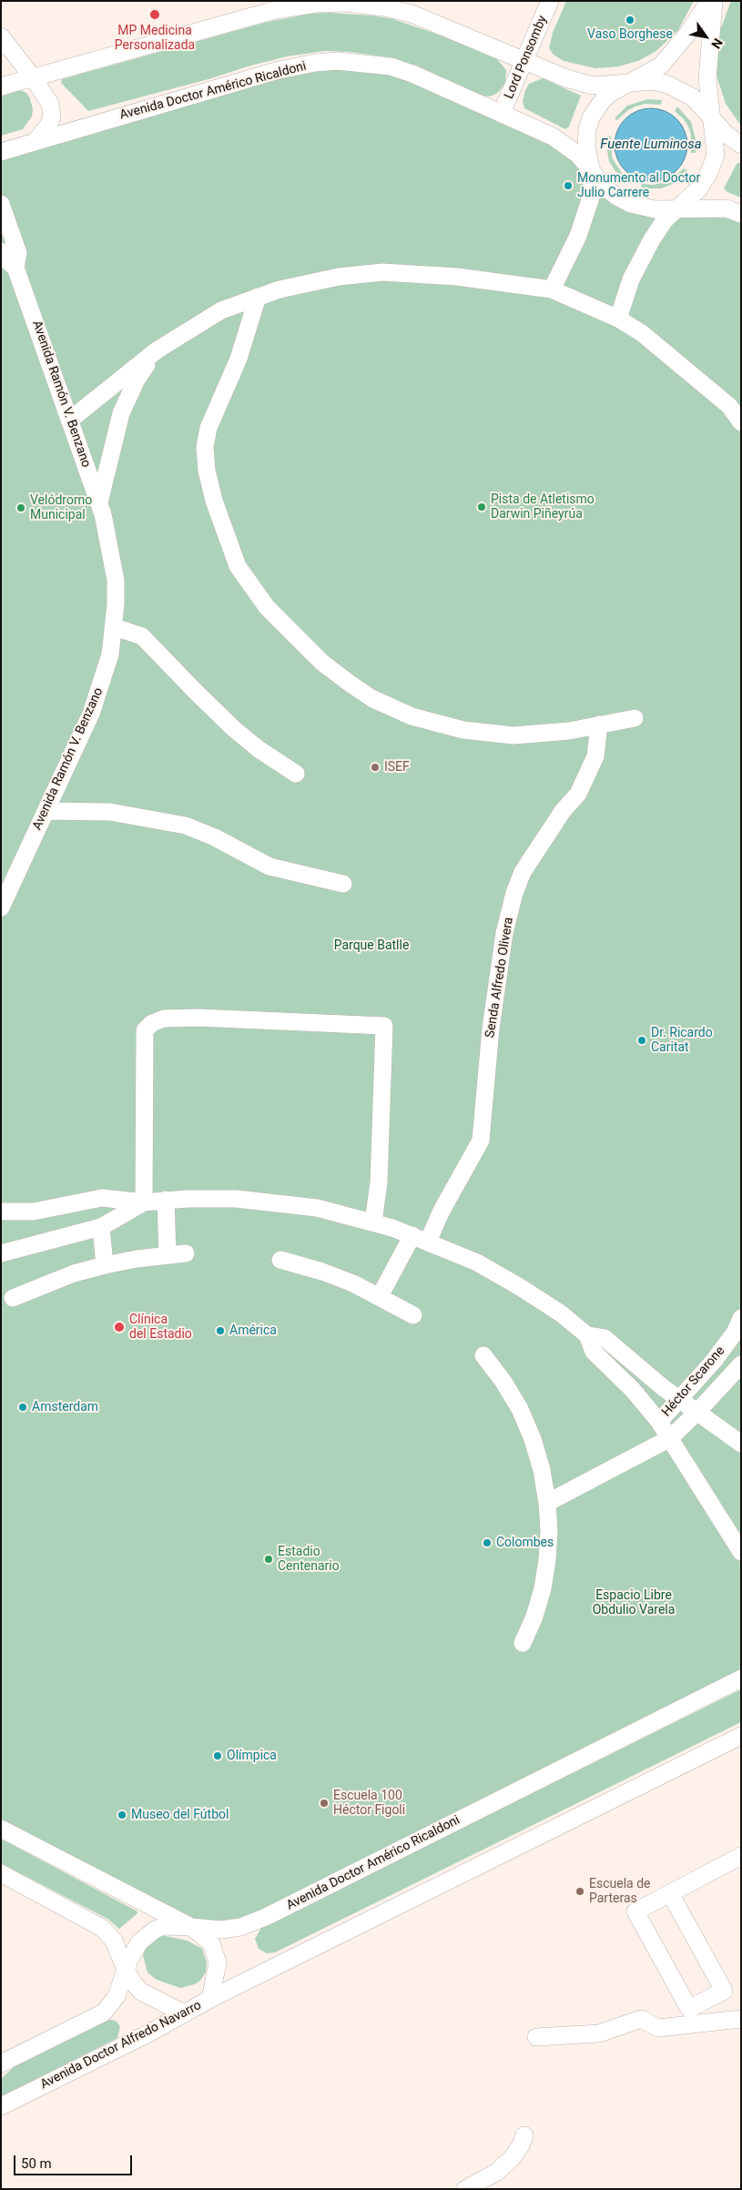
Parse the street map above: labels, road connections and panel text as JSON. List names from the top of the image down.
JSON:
{
  "streets": {
    "street": [
      "Lord Ponsomby",
      "Avenida Doctor Américo Ricaldoni",
      "Avenida Ramón V. Benzano",
      "Senda Alfredo Olivera",
      "Héctor Scarone",
      "Avenida Doctor Alfredo Navarro"
    ]
  },
  "crossings": [
    ["Lord Ponsomby", "Avenida Doctor Américo Ricaldoni"],
    ["Avenida Doctor Américo Ricaldoni", "Avenida Doctor Alfredo Navarro"]
  ],
  "water": ["Fuente Luminosa"],
  "parks": ["Parque Batlle", "Espacio Libre Obdulio Varela"],
  "places": [
    "MP Medicina Personalizada",
    "Vaso Borghese",
    "Monumento al Doctor Julio Carrere",
    "Pista de Atletismo Darwin Piñeyrúa",
    "Velódromo Municipal",
    "ISEF",
    "Dr. Ricardo Caritat",
    "Clínica del Estadio",
    "América",
    "Amsterdam",
    "Colombes",
    "Estadio Centenario",
    "Olímpica",
    "Escuela 100 Héctor Figoli",
    "Museo del Fútbol",
    "Escuela de Parteras"
  ],
  "scale_bar": "50 m",
  "north": "bottom right"
}
